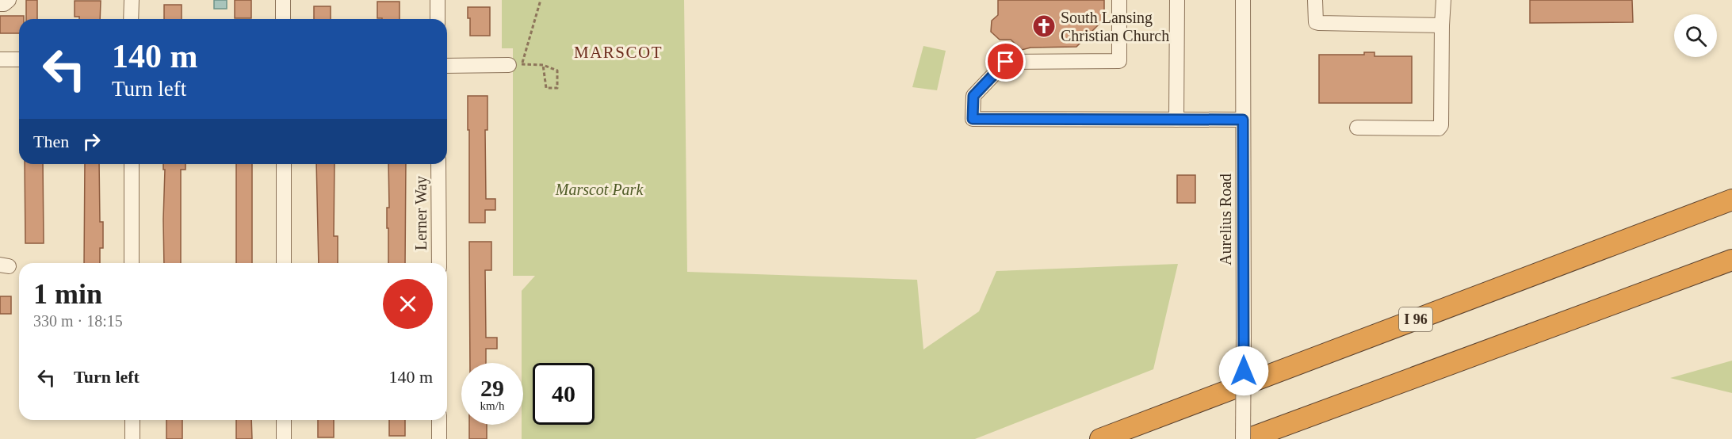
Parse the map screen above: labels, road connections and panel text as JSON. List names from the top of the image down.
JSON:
{
  "streets": {
    "highway": ["I 96"],
    "street": ["Lerner Way", "Aurelius Road"]
  },
  "districts": ["MARSCOT"],
  "parks": ["Marscot Park"],
  "places": {
    "church": ["South Lansing Christian Church"]
  },
  "page": {
    "turn": ["140 m", "Turn left"],
    "then": "Then",
    "heading": ["1 min", "330 m · 18:15"],
    "list": [
      {
        "name": "Turn left",
        "value": "140 m"
      }
    ],
    "speed": "29 km/h",
    "limit": "40"
  }
}
